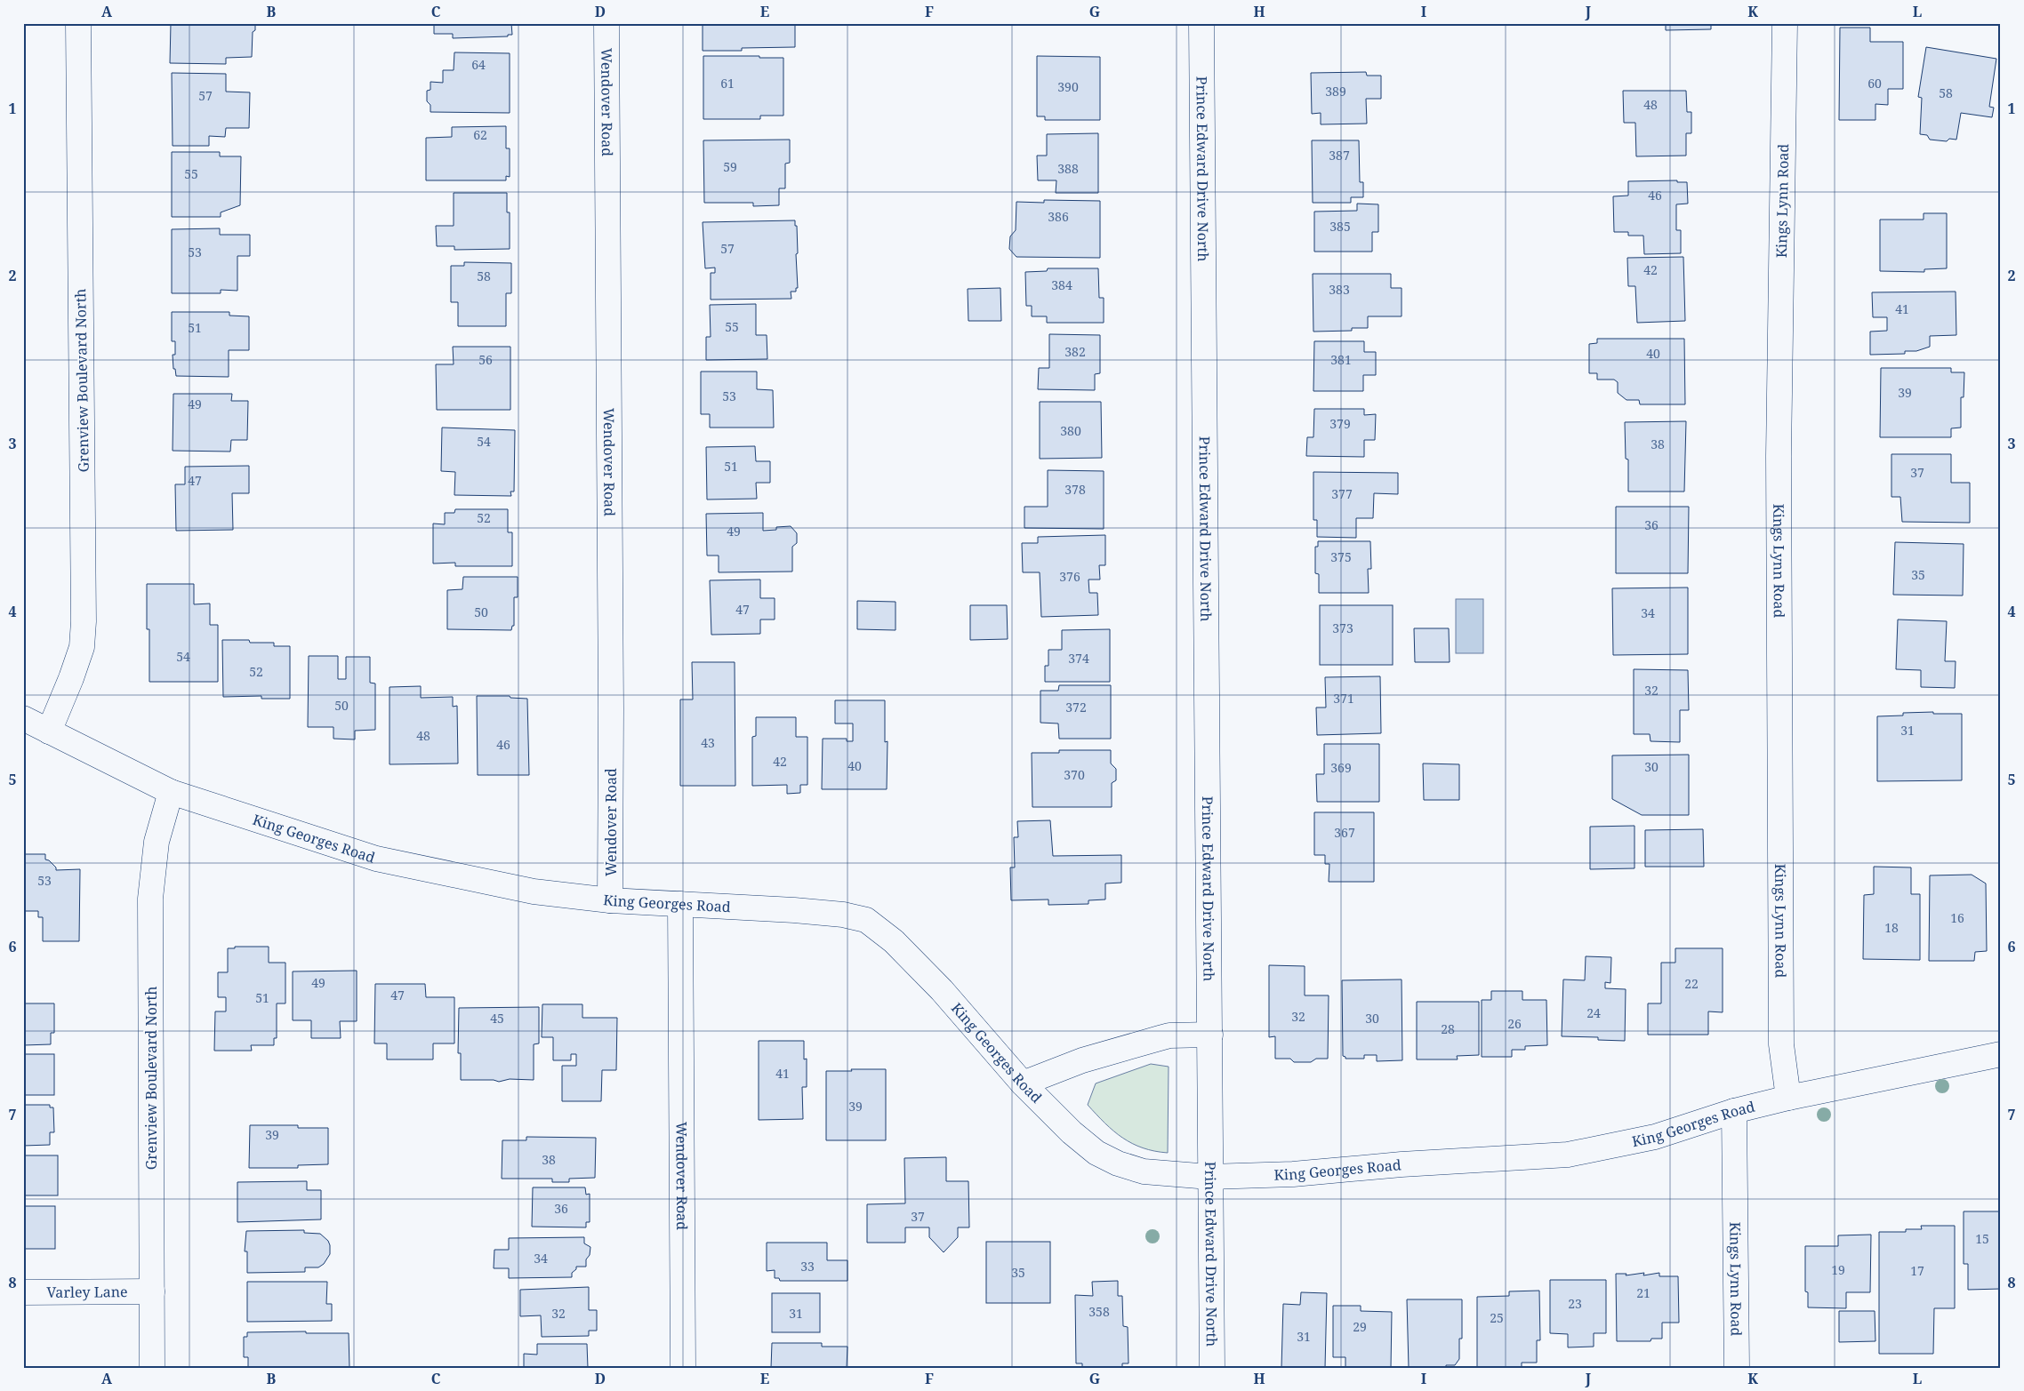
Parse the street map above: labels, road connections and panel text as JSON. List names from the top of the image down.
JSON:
{
  "streets": {
    "street": [
      "Wendover Road",
      "Prince Edward Drive North",
      "Kings Lynn Road",
      "Grenview Boulevard North",
      "King Georges Road",
      "Varley Lane"
    ]
  },
  "crossings": [
    ["Wendover Road", "King Georges Road"],
    ["Prince Edward Drive North", "King Georges Road"],
    ["Kings Lynn Road", "King Georges Road"],
    ["Grenview Boulevard North", "King Georges Road"],
    ["Grenview Boulevard North", "Varley Lane"]
  ],
  "house_numbers": [
    "64",
    "61",
    "60",
    "390",
    "389",
    "58",
    "57",
    "48",
    "62",
    "387",
    "59",
    "388",
    "55",
    "46",
    "386",
    "385",
    "57",
    "53",
    "42",
    "58",
    "384",
    "383",
    "41",
    "55",
    "51",
    "382",
    "40",
    "56",
    "381",
    "39",
    "53",
    "49",
    "379",
    "380",
    "54",
    "38",
    "51",
    "37",
    "47",
    "378",
    "377",
    "52",
    "36",
    "49",
    "375",
    "35",
    "376",
    "47",
    "50",
    "34",
    "373",
    "54",
    "374",
    "52",
    "32",
    "371",
    "50",
    "372",
    "31",
    "48",
    "43",
    "46",
    "42",
    "40",
    "30",
    "369",
    "370",
    "367",
    "53",
    "16",
    "18",
    "49",
    "22",
    "47",
    "51",
    "24",
    "32",
    "45",
    "30",
    "26",
    "28",
    "41",
    "39",
    "39",
    "38",
    "36",
    "37",
    "15",
    "34",
    "33",
    "19",
    "17",
    "35",
    "21",
    "23",
    "358",
    "32",
    "31",
    "25",
    "29",
    "31"
  ],
  "grid": {
    "columns": [
      "A",
      "B",
      "C",
      "D",
      "E",
      "F",
      "G",
      "H",
      "I",
      "J",
      "K",
      "L"
    ],
    "rows": [
      "1",
      "2",
      "3",
      "4",
      "5",
      "6",
      "7",
      "8"
    ]
  }
}
